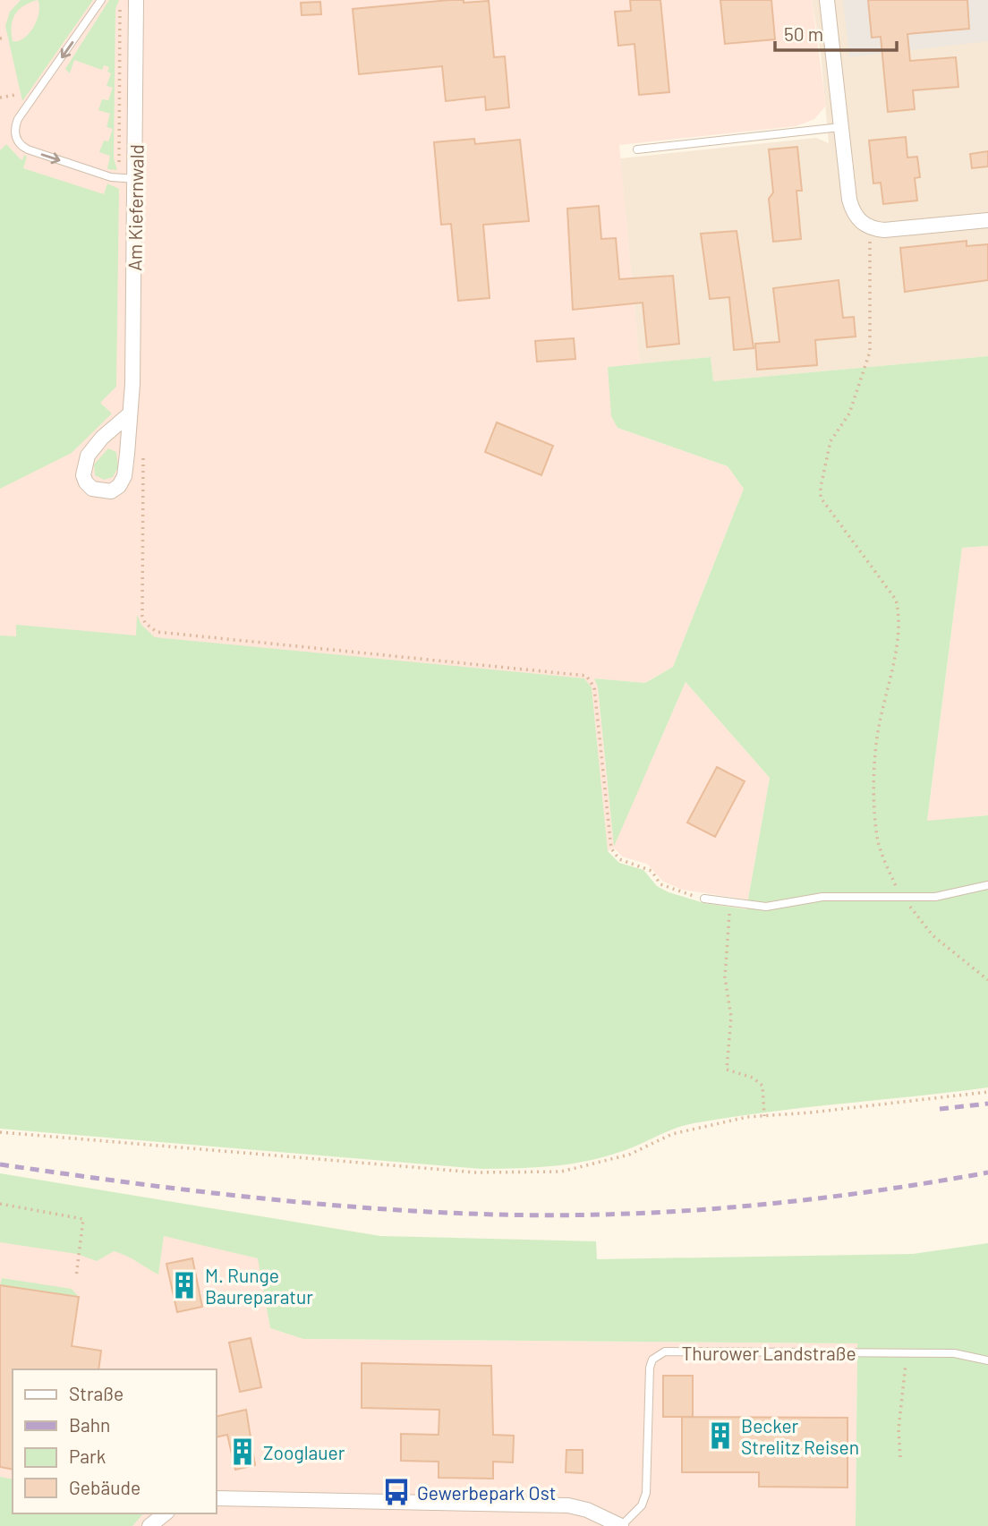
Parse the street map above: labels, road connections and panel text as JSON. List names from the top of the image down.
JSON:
{
  "streets": {
    "street": ["Am Kiefernwald"],
    "lane": ["Thurower Landstraße"]
  },
  "places": {
    "building": ["M. Runge Baureparatur", "Becker Strelitz Reisen", "Zooglauer"],
    "bus stop": ["Gewerbepark Ost"]
  },
  "legend": [
    "Straße",
    "Bahn",
    "Park",
    "Gebäude"
  ],
  "scale_bar": "50 m"
}
